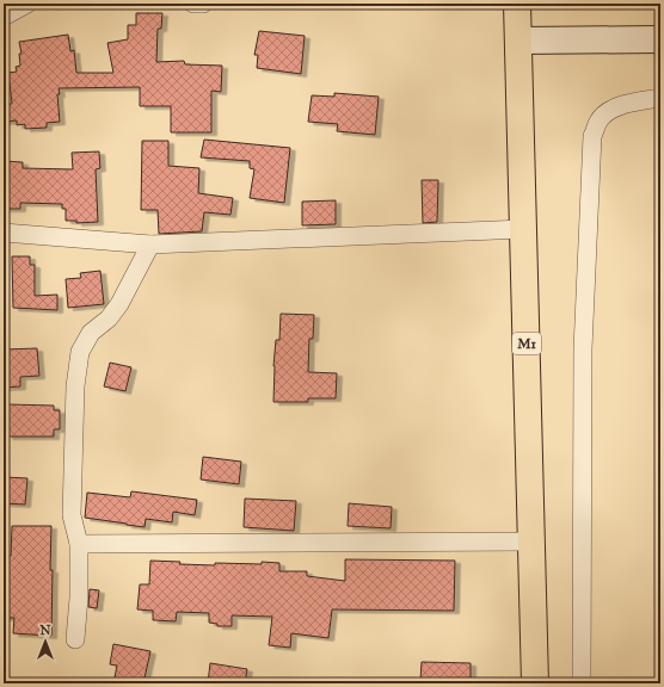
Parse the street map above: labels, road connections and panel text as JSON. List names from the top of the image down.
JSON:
{
  "streets": {
    "highway": ["M1"]
  },
  "north": "top"
}
